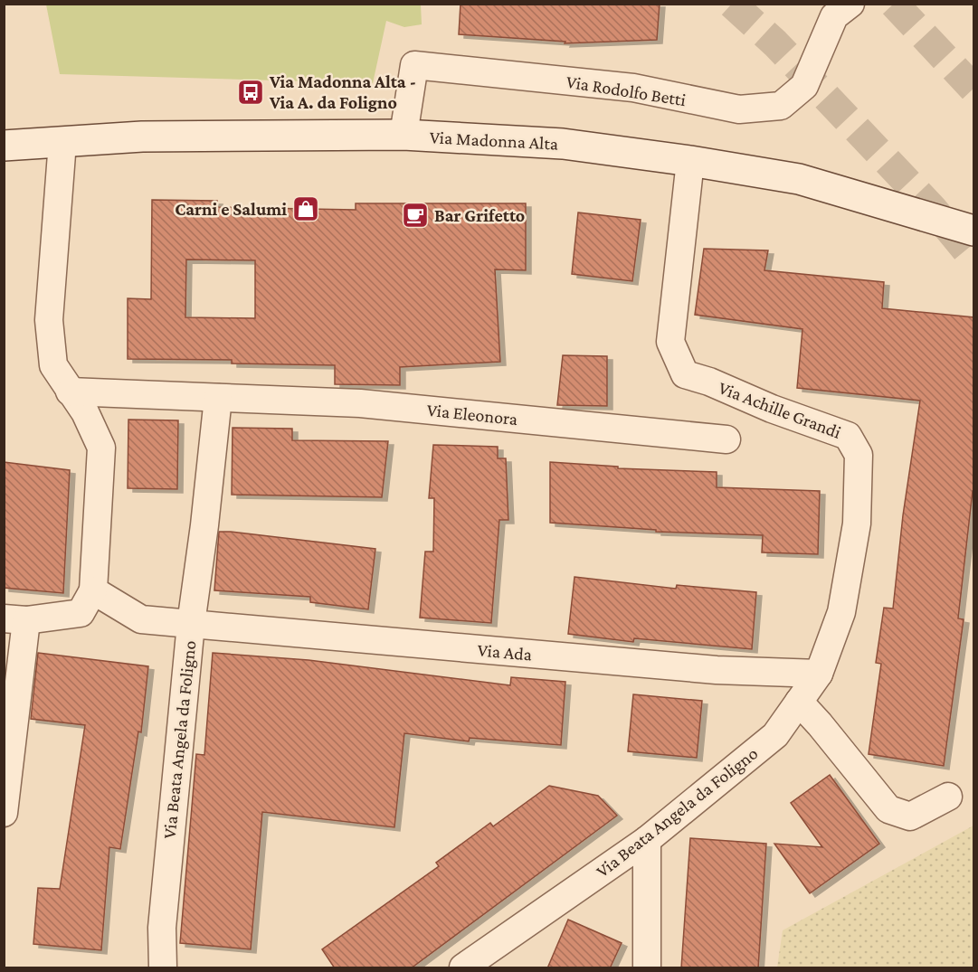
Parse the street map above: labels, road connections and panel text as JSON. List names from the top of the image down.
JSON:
{
  "streets": {
    "street": [
      "Via Rodolfo Betti",
      "Via Madonna Alta",
      "Via Achille Grandi",
      "Via Eleonora",
      "Via Ada",
      "Via Beata Angela da Foligno"
    ]
  },
  "crossings": [
    ["Via Rodolfo Betti", "Via Madonna Alta"],
    ["Via Madonna Alta", "Via Achille Grandi"],
    ["Via Achille Grandi", "Via Ada"],
    ["Via Achille Grandi", "Via Beata Angela da Foligno"],
    ["Via Ada", "Via Beata Angela da Foligno"]
  ],
  "places": {
    "bus stop": ["Via Madonna Alta - Via A. da Foligno"],
    "shop": ["Carni e Salumi"],
    "cafe": ["Bar Grifetto"]
  }
}
